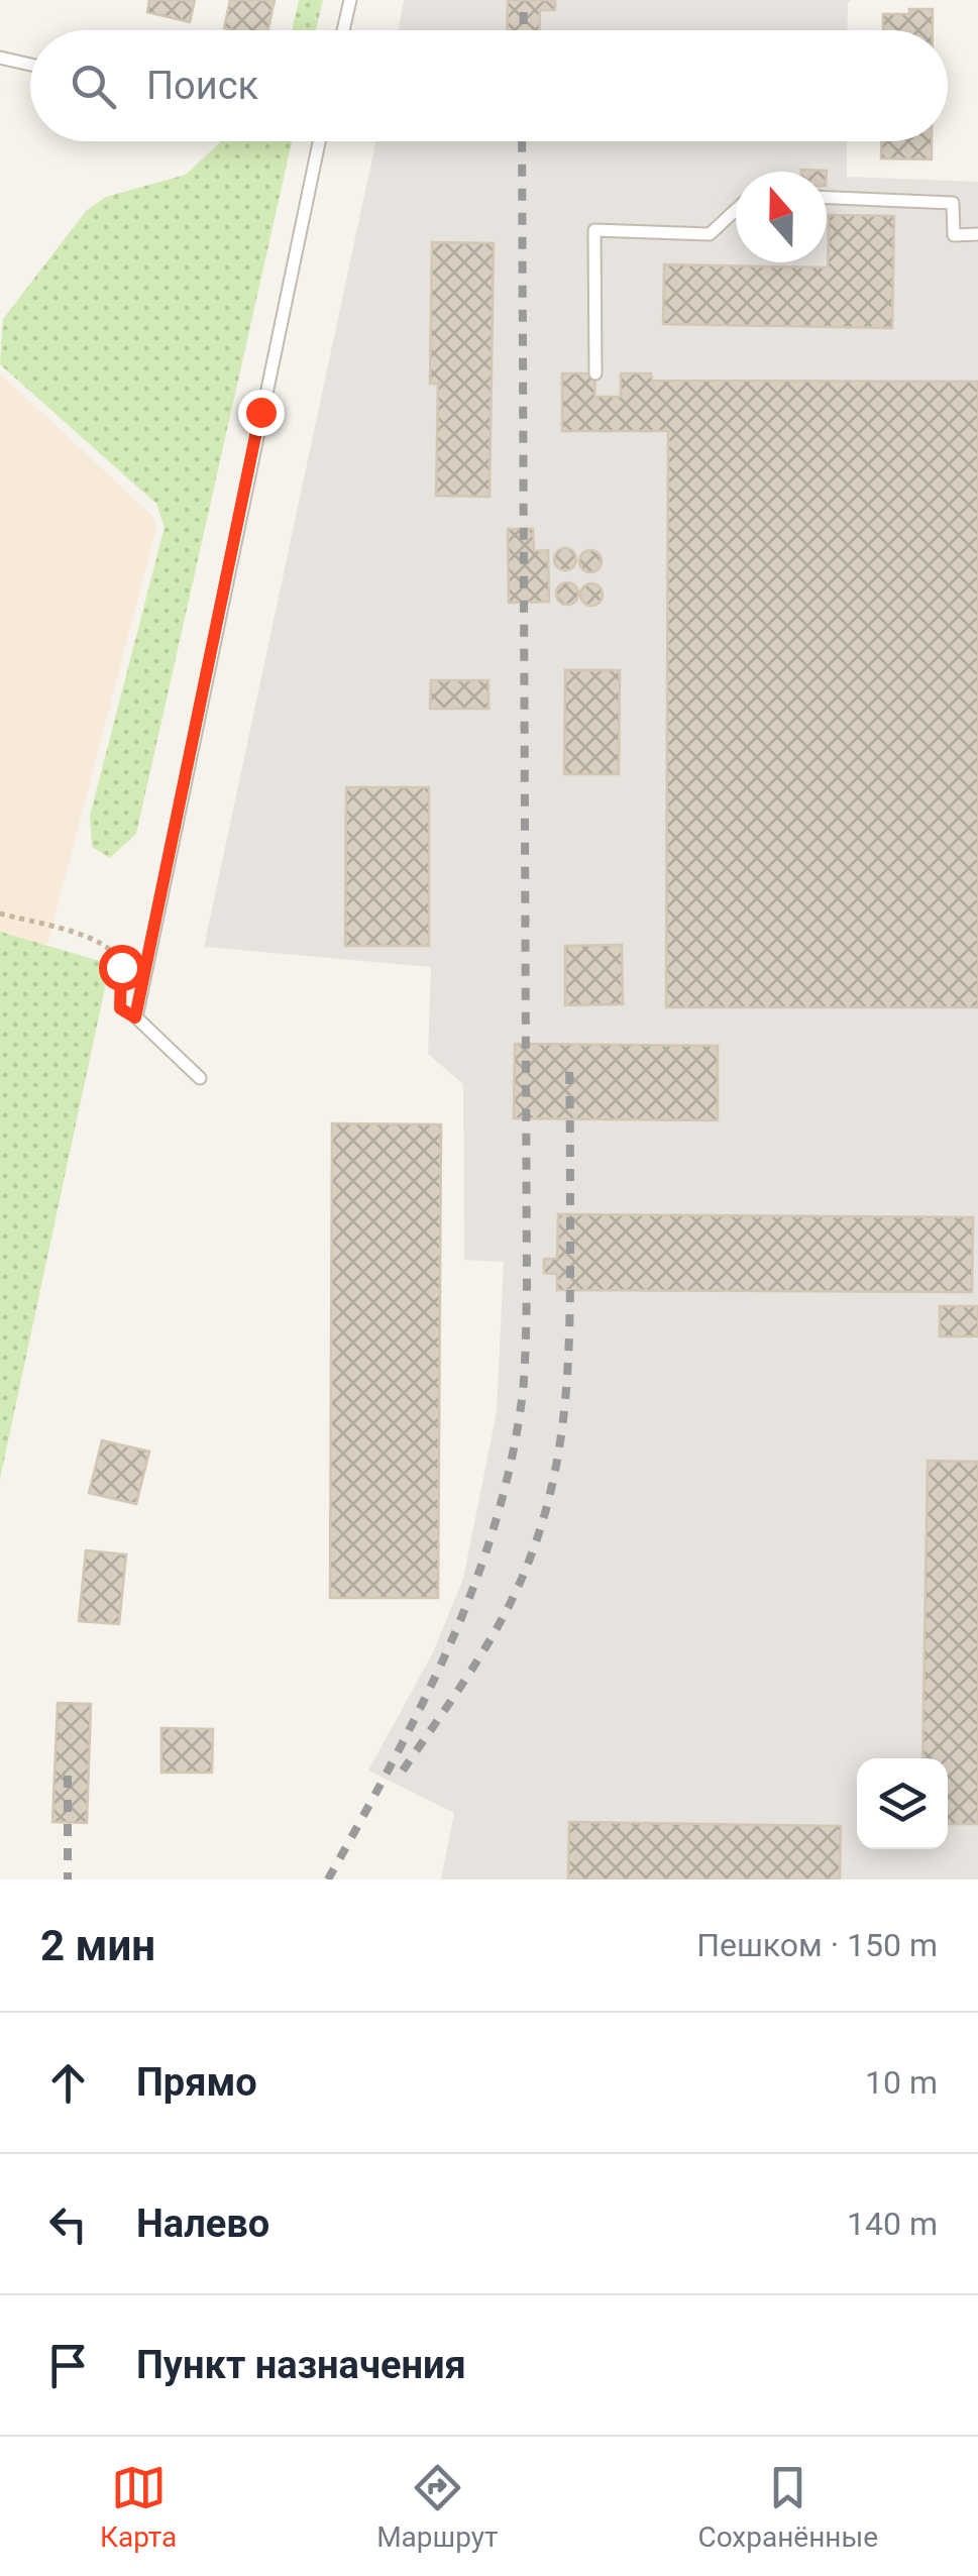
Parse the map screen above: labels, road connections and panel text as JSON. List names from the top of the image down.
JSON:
{
  "north": "top",
  "page": {
    "search": "Поиск",
    "heading": ["2 мин", "Пешком · 150 m"],
    "list": [
      ["Прямо", "10 m"],
      ["Налево", "140 m"],
      "Пункт назначения"
    ],
    "nav": ["Карта", "Маршрут", "Сохранённые"]
  }
}
